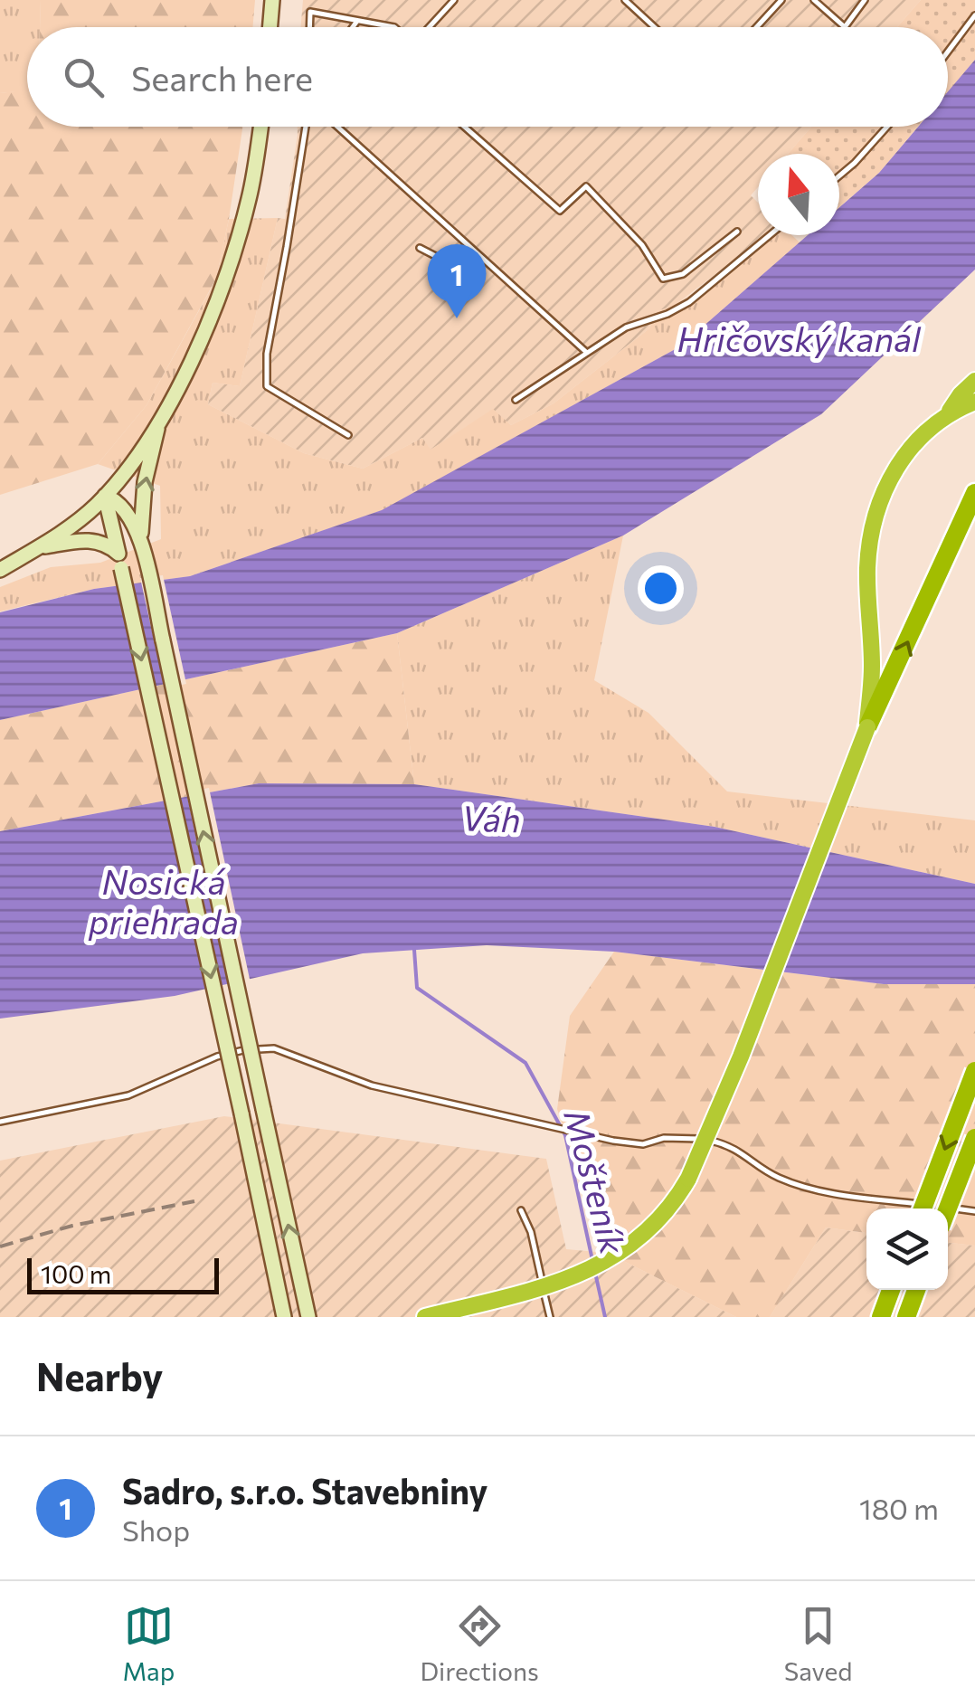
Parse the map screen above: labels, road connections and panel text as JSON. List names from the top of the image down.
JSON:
{
  "water": [
    "Hričovský kanál",
    "Váh",
    "Nosická priehrada",
    "Mošteník"
  ],
  "scale_bar": "100 m",
  "north": "top",
  "page": {
    "search": "Search here",
    "pins": "1",
    "scale": "100 m",
    "heading": "Nearby",
    "list": [
      {
        "mark": "1",
        "name": "Sadro, s.r.o. Stavebniny",
        "note": "Shop",
        "value": "180 m"
      }
    ],
    "nav": ["Map", "Directions", "Saved"]
  }
}
